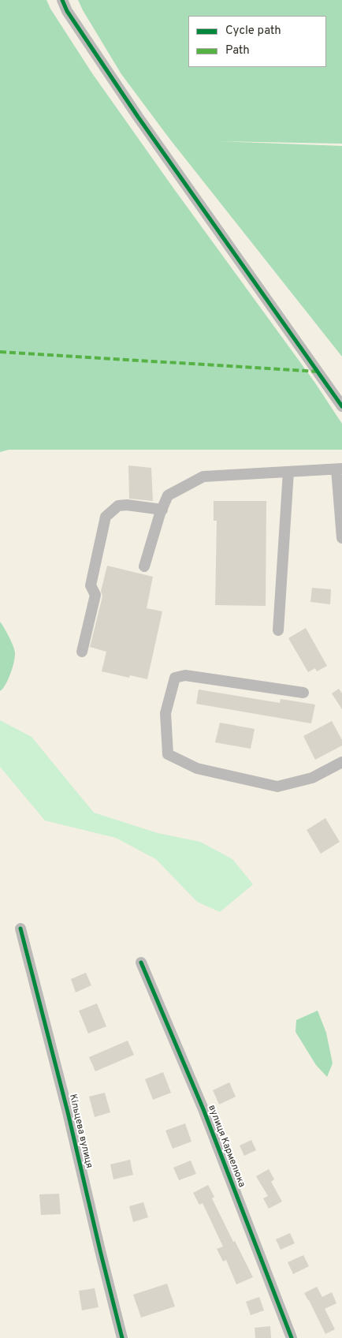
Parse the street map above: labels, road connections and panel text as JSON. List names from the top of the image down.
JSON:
{
  "streets": {
    "street": ["Кільцева вулиця", "вулиця Кармелюка"]
  },
  "legend": ["Cycle path", "Path"]
}
